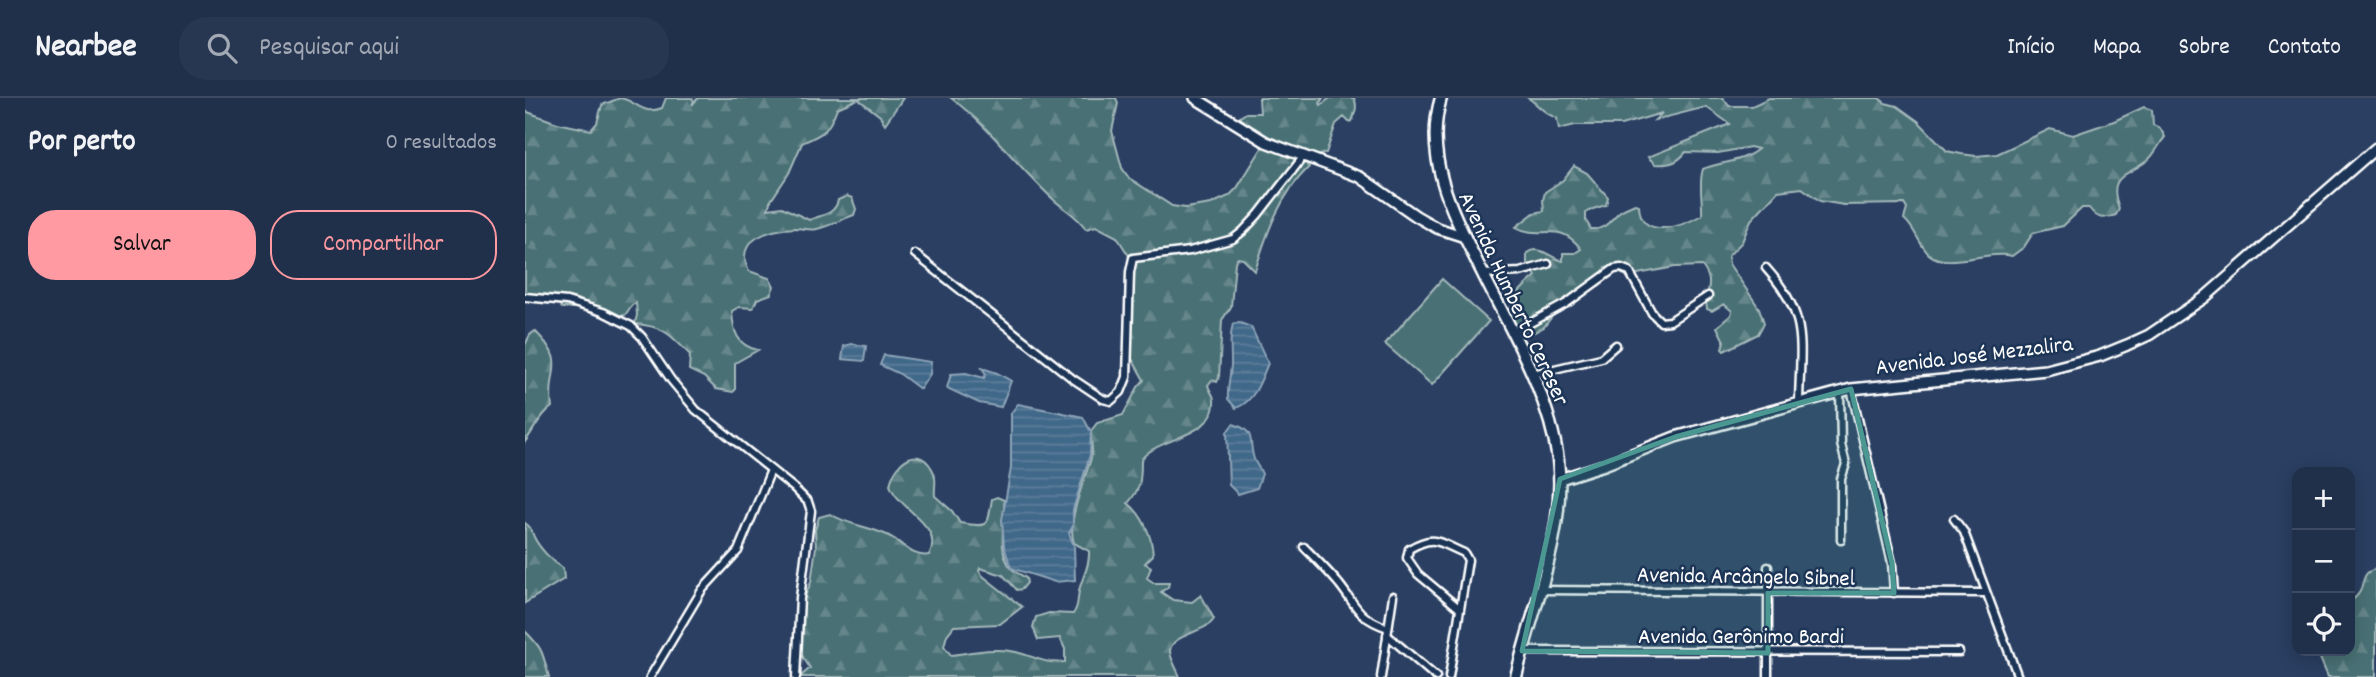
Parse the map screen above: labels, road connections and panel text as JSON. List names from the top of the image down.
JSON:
{
  "streets": {
    "main road": ["Avenida Humberto Cereser", "Avenida José Mezzalira"],
    "street": ["Avenida Arcângelo Sibnel", "Avenida Gerônimo Bardi"]
  },
  "crossings": [
    ["Avenida Humberto Cereser", "Avenida José Mezzalira"],
    ["Avenida Humberto Cereser", "Avenida Arcângelo Sibnel"],
    ["Avenida Humberto Cereser", "Avenida Gerônimo Bardi"]
  ],
  "page": {
    "header": "Nearbee",
    "search": "Pesquisar aqui",
    "nav": [
      "Início",
      "Mapa",
      "Sobre",
      "Contato"
    ],
    "heading": ["Por perto", "0 resultados"],
    "buttons": ["Salvar", "Compartilhar"],
    "map_buttons": ["+", "−"]
  }
}
